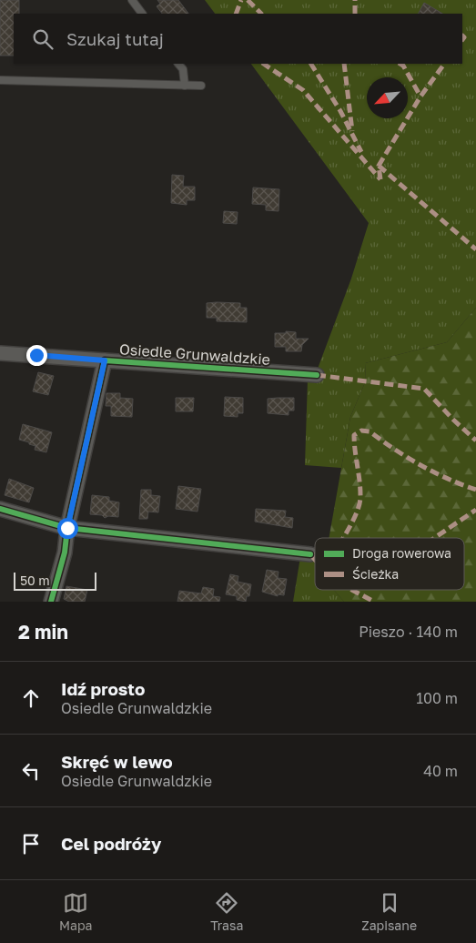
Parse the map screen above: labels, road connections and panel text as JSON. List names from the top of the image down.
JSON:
{
  "streets": {
    "street": ["Osiedle Grunwaldzkie"]
  },
  "legend": ["Droga rowerowa", "Ścieżka"],
  "scale_bar": "50 m",
  "north": "bottom left",
  "page": {
    "search": "Szukaj tutaj",
    "scale": "50 m",
    "heading": ["2 min", "Pieszo · 140 m"],
    "list": [
      ["Idź prosto", "Osiedle Grunwaldzkie", "100 m"],
      ["Skręć w lewo", "Osiedle Grunwaldzkie", "40 m"],
      "Cel podróży"
    ],
    "nav": ["Mapa", "Trasa", "Zapisane"]
  }
}
